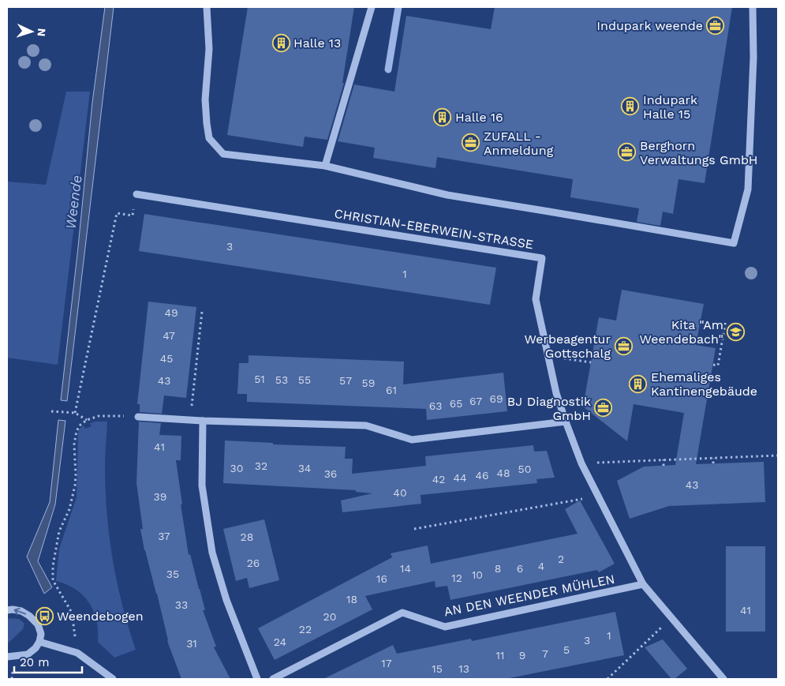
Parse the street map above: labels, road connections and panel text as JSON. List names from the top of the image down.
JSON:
{
  "streets": {
    "street": ["CHRISTIAN-EBERWEIN-STRASSE", "AN DEN WEENDER MÜHLEN"]
  },
  "crossings": [
    ["CHRISTIAN-EBERWEIN-STRASSE", "AN DEN WEENDER MÜHLEN"]
  ],
  "water": ["Weende"],
  "places": {
    "office": [
      "Indupark weende",
      "ZUFALL - Anmeldung",
      "Berghorn Verwaltungs GmbH",
      "Werbeagentur Gottschalg",
      "BJ Diagnostik GmbH"
    ],
    "building": [
      "Halle 13",
      "Indupark Halle 15",
      "Halle 16",
      "Ehemaliges Kantinengebäude"
    ],
    "school or university": ["Kita \"Am Weendebach\""],
    "bus stop": ["Weendebogen"]
  },
  "house_numbers": [
    "3",
    "1",
    "49",
    "47",
    "45",
    "51",
    "53",
    "55",
    "43",
    "57",
    "59",
    "61",
    "69",
    "67",
    "65",
    "63",
    "41",
    "32",
    "30",
    "34",
    "50",
    "48",
    "36",
    "46",
    "44",
    "42",
    "43",
    "40",
    "39",
    "37",
    "28",
    "2",
    "26",
    "4",
    "14",
    "8",
    "6",
    "35",
    "10",
    "12",
    "16",
    "18",
    "33",
    "41",
    "20",
    "22",
    "1",
    "3",
    "24",
    "31",
    "5",
    "7",
    "11",
    "9",
    "17",
    "15",
    "13"
  ],
  "scale_bar": "20 m",
  "north": "right"
}
